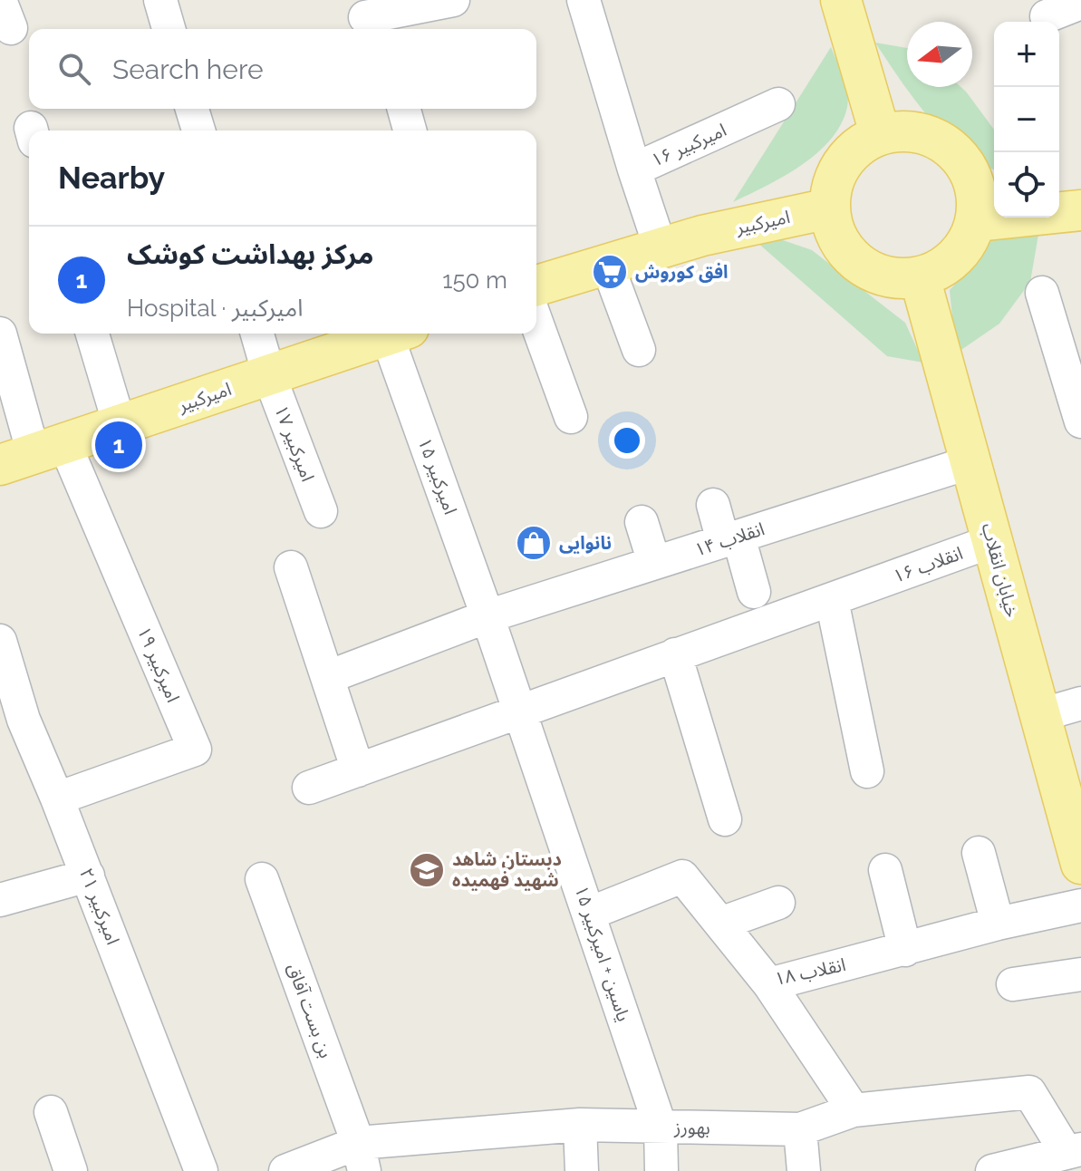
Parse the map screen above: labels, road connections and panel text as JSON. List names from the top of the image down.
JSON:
{
  "streets": {
    "main road": ["امیرکبیر", "خیابان انقلاب"],
    "street": [
      "امیرکبیر ۱۶",
      "امیرکبیر ۱۷",
      "امیرکبیر ۱۵",
      "انقلاب ۱۴",
      "انقلاب ۱۶",
      "امیرکبیر ۱۹",
      "امیرکبیر ۲۱",
      "یاسین + امیرکبیر ۱۵",
      "انقلاب ۱۸",
      "بن بست آفاق",
      "بهورز"
    ]
  },
  "crossings": [
    ["امیرکبیر ۱۶", "امیرکبیر"],
    ["امیرکبیر", "امیرکبیر ۱۷"],
    ["امیرکبیر", "خیابان انقلاب"],
    ["امیرکبیر", "امیرکبیر ۱۹"],
    ["امیرکبیر ۱۵", "انقلاب ۱۴"],
    ["امیرکبیر ۱۵", "یاسین + امیرکبیر ۱۵"],
    ["انقلاب ۱۴", "خیابان انقلاب"],
    ["انقلاب ۱۴", "یاسین + امیرکبیر ۱۵"],
    ["انقلاب ۱۶", "خیابان انقلاب"],
    ["انقلاب ۱۶", "یاسین + امیرکبیر ۱۵"],
    ["امیرکبیر ۱۹", "امیرکبیر ۲۱"],
    ["یاسین + امیرکبیر ۱۵", "انقلاب ۱۸"],
    ["یاسین + امیرکبیر ۱۵", "بهورز"],
    ["بن بست آفاق", "بهورز"]
  ],
  "places": {
    "supermarket": ["افق کوروش"],
    "shop": ["نانوایی"],
    "school or university": ["دبستان شاهد شهید فهمیده"]
  },
  "north": "left",
  "page": {
    "map_buttons": ["+", "−"],
    "search": "Search here",
    "heading": "Nearby",
    "list": [
      {
        "mark": "1",
        "name": "مرکز بهداشت کوشک",
        "note": "Hospital · امیرکبیر",
        "value": "150 m"
      }
    ],
    "pins": "1"
  }
}
